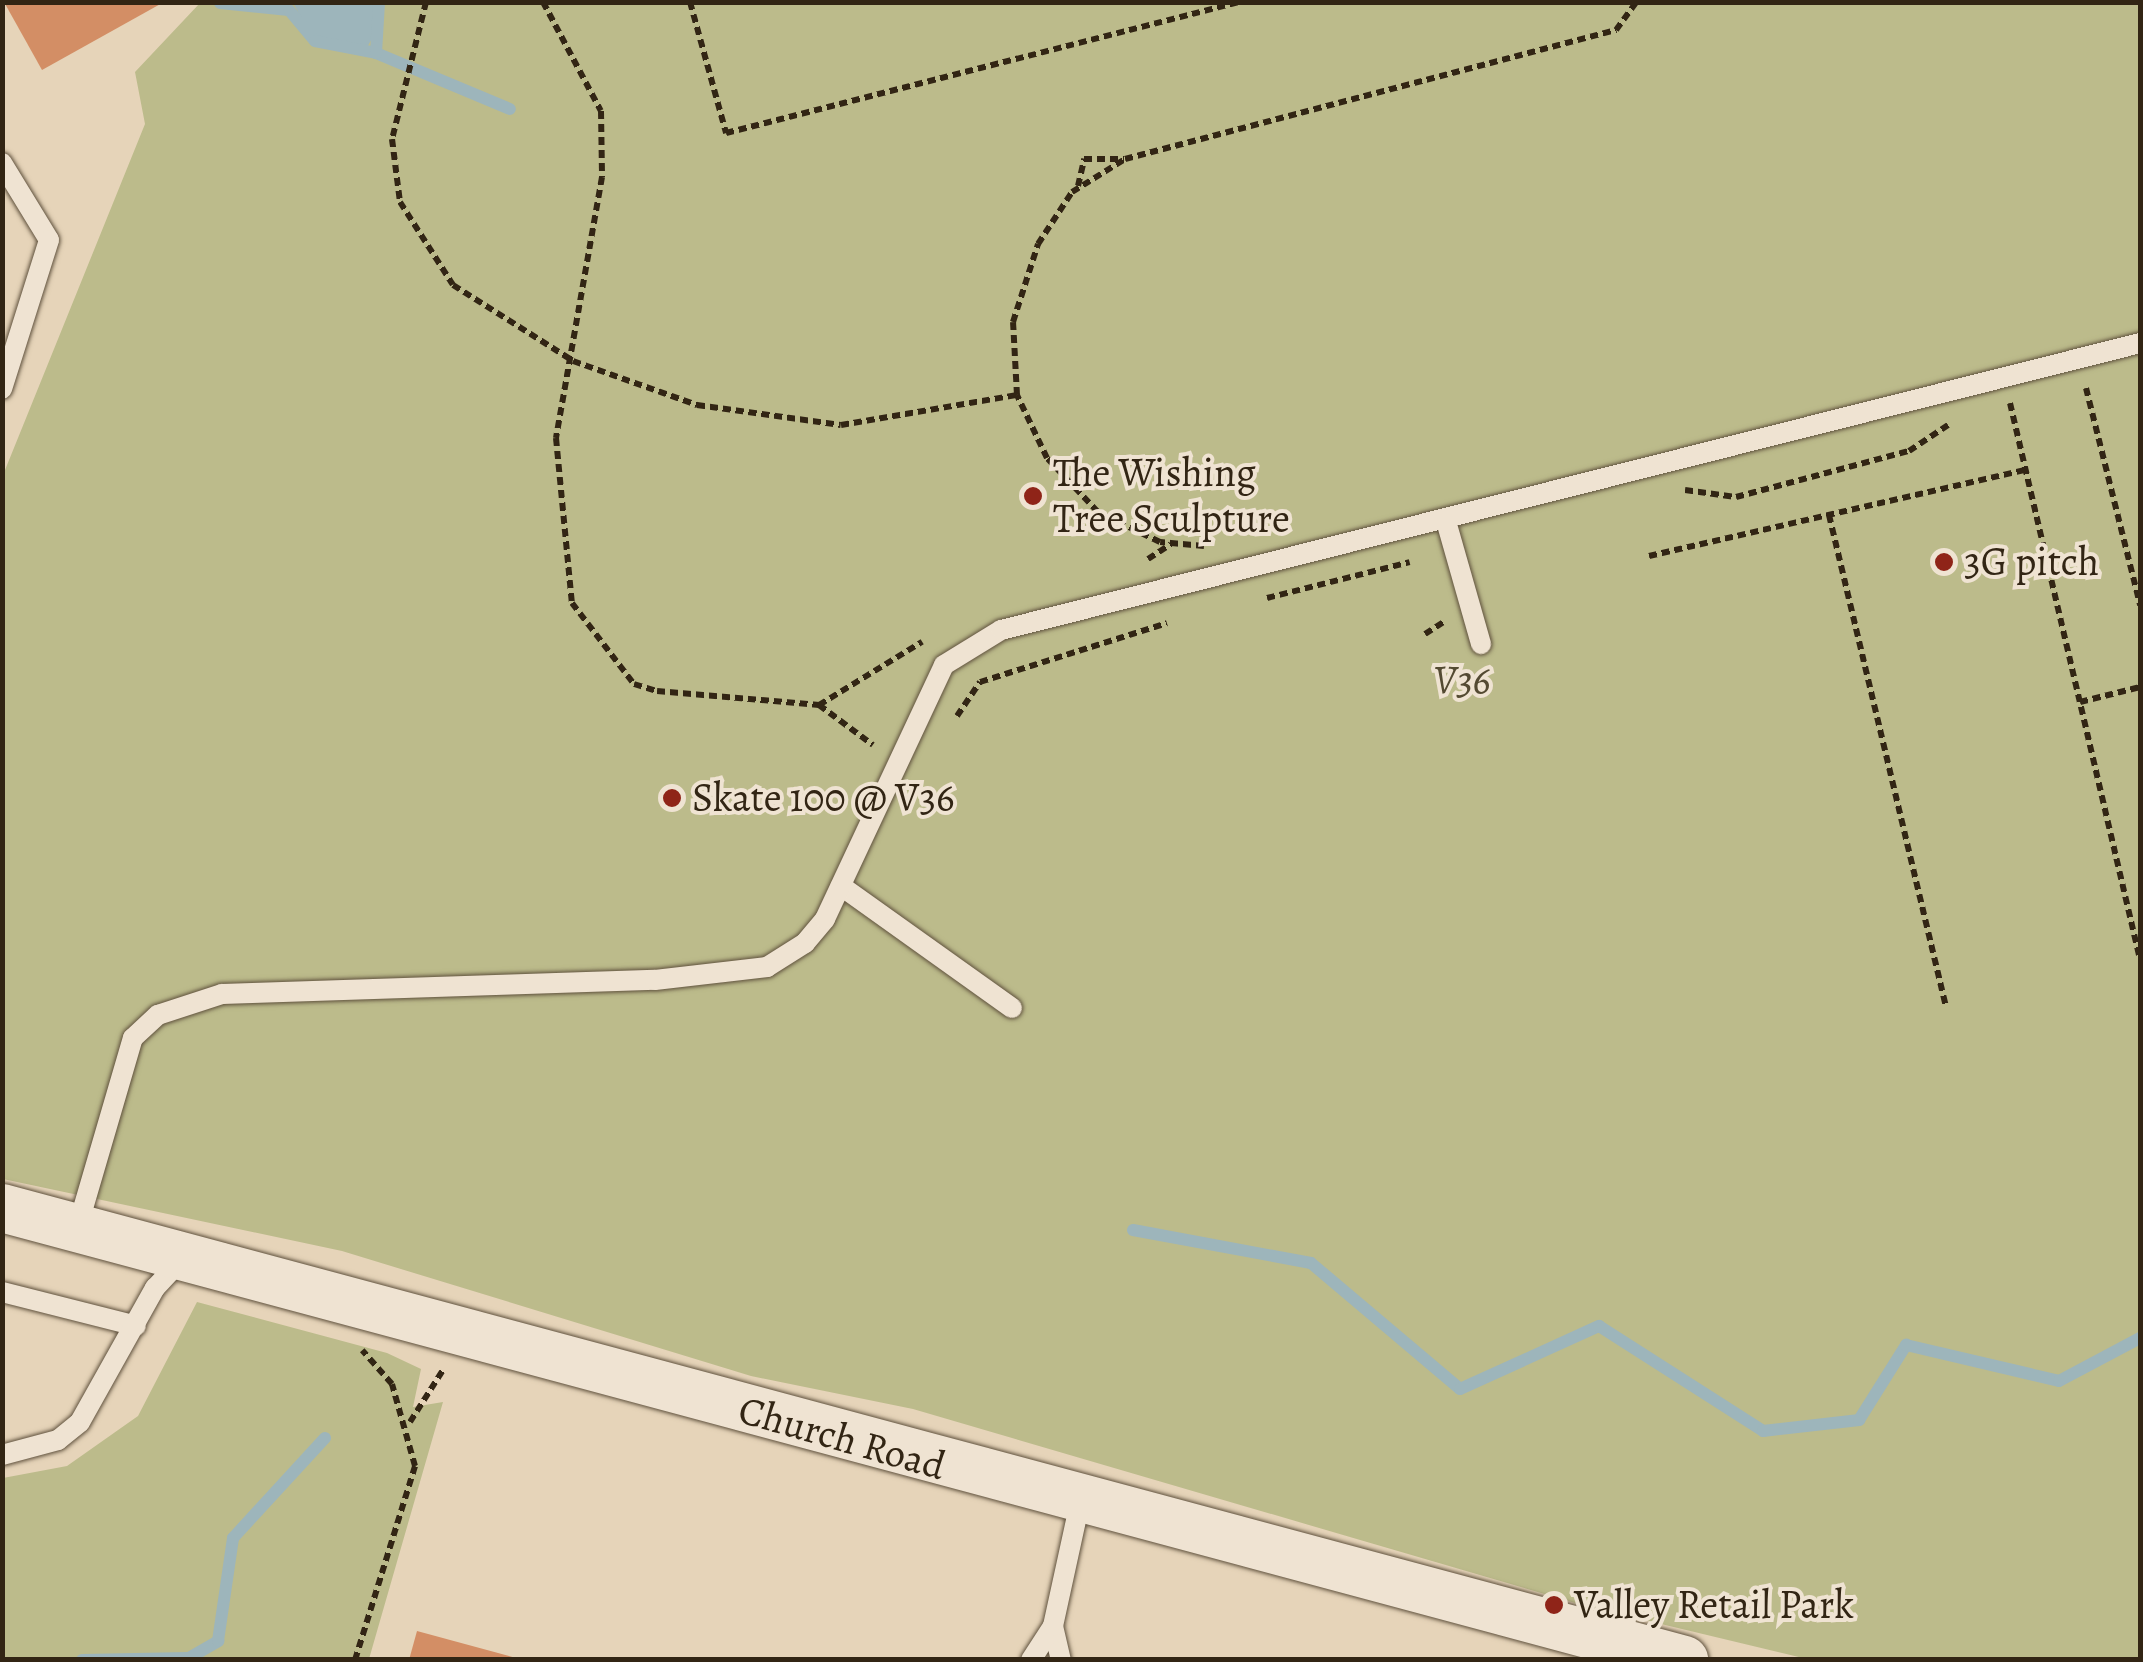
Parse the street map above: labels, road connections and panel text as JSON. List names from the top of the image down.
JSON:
{
  "streets": {
    "street": ["Church Road"]
  },
  "parks": ["V36"],
  "places": [
    "The Wishing Tree Sculpture",
    "3G pitch",
    "Skate 100 @ V36",
    "Valley Retail Park"
  ]
}
